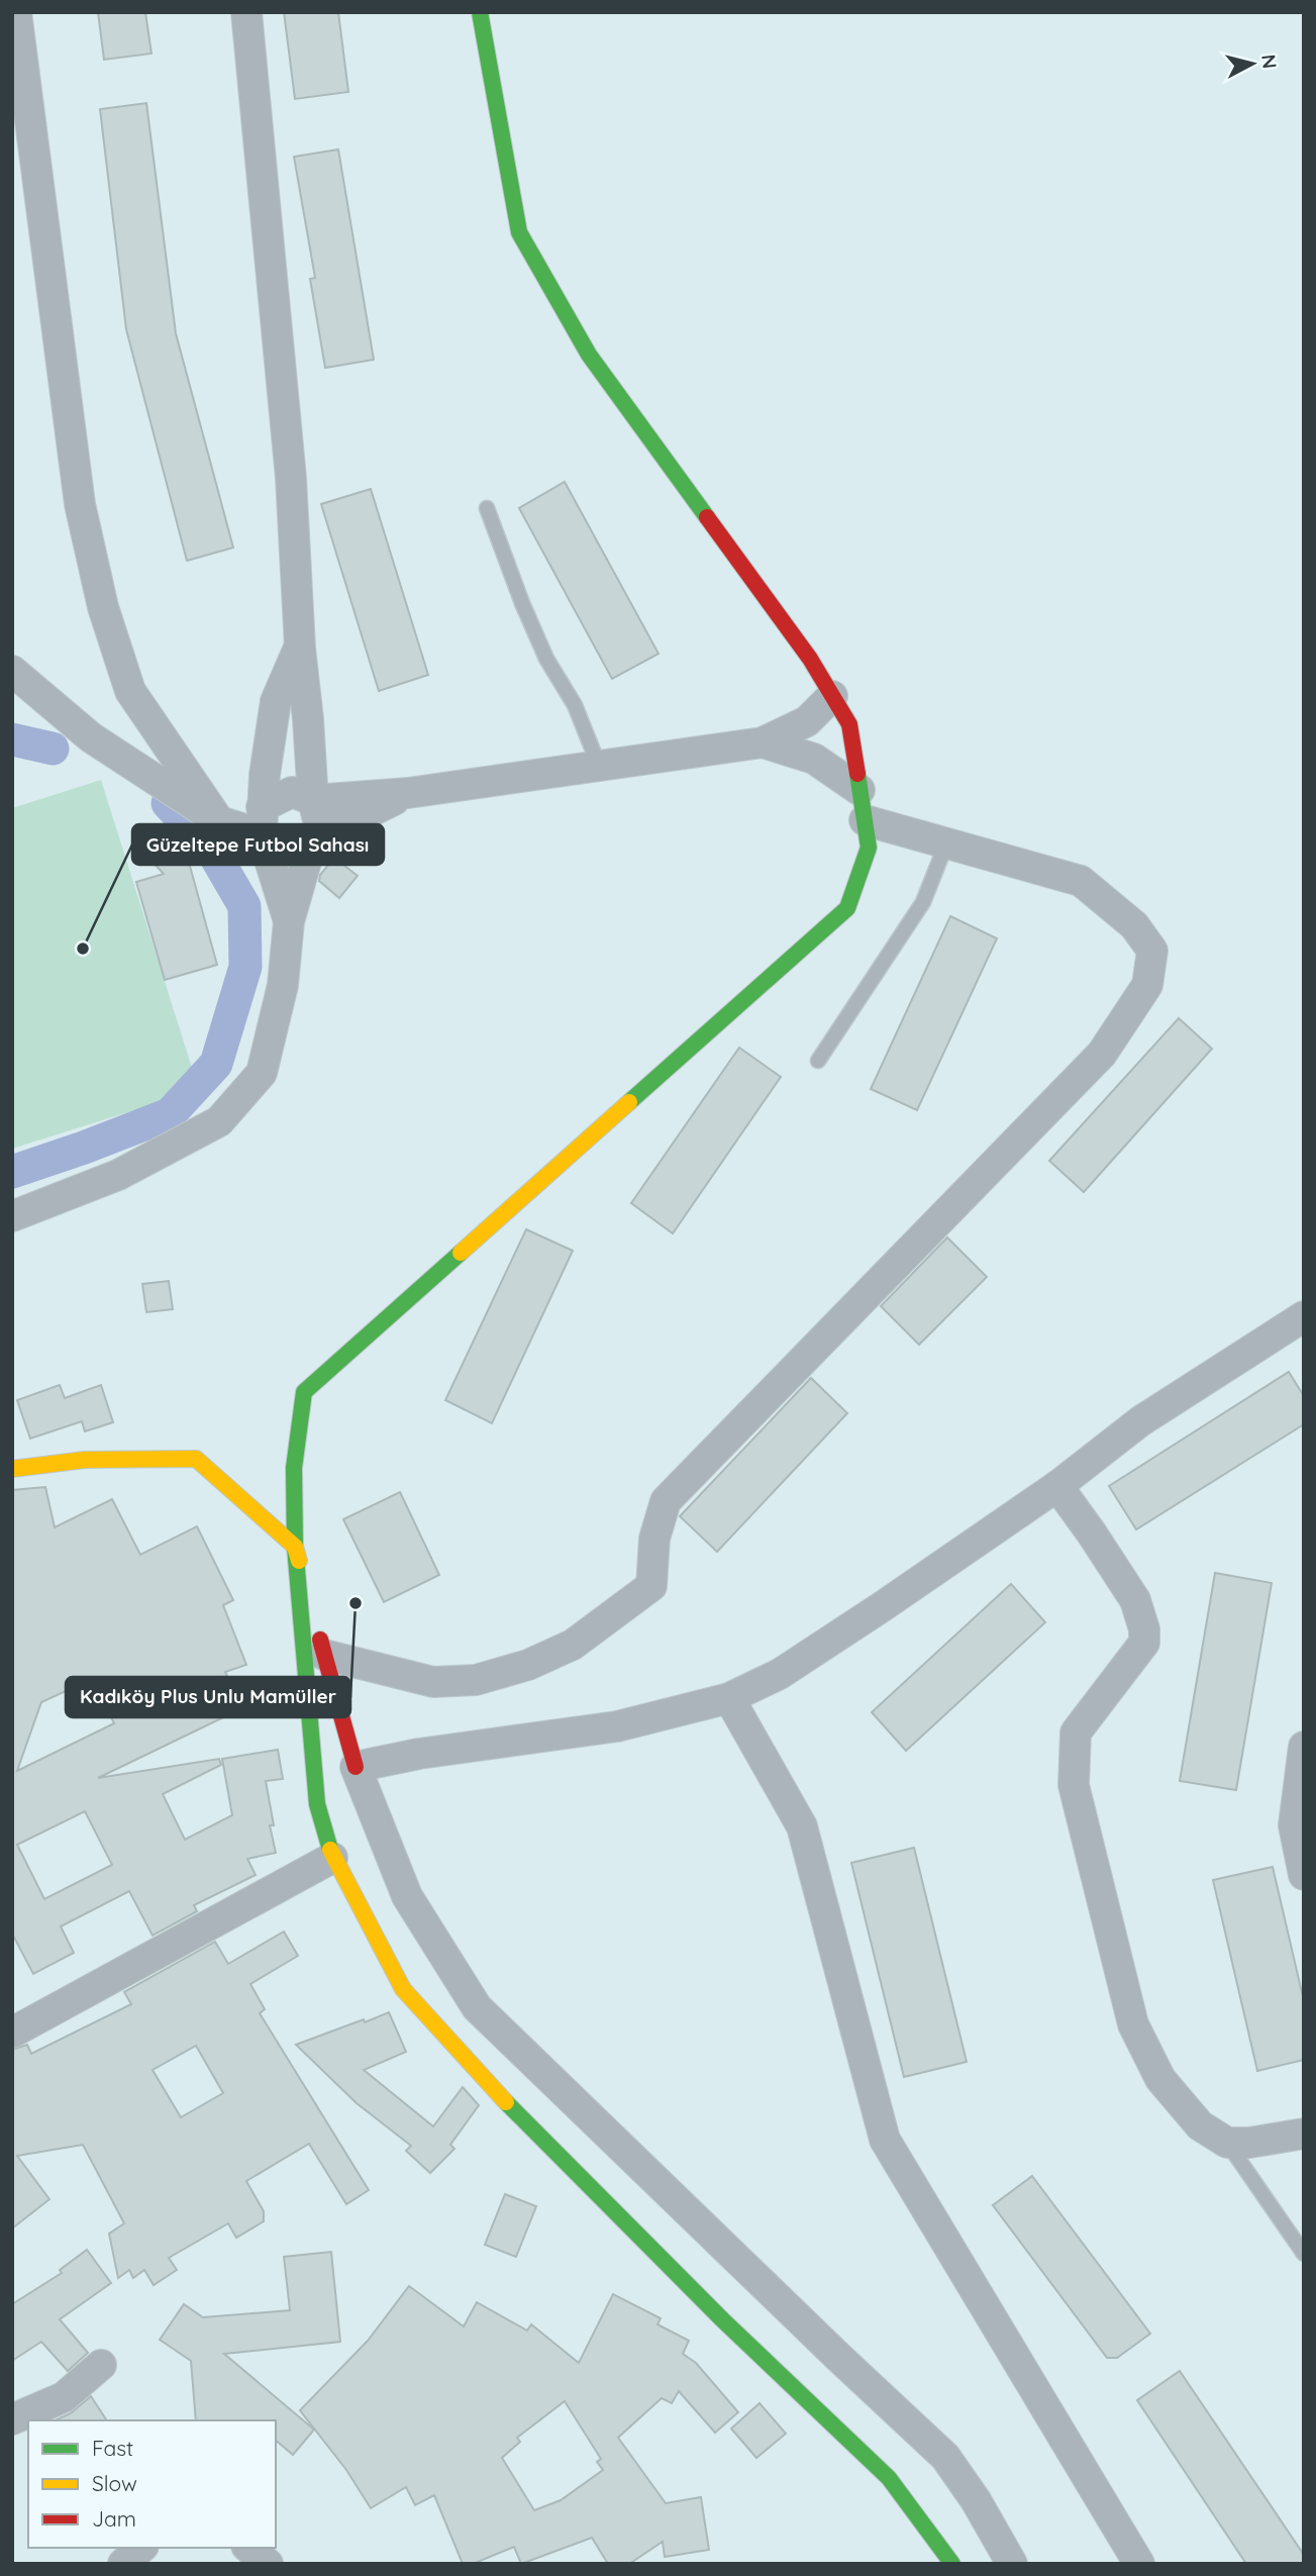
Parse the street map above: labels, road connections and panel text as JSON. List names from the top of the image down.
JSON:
{
  "places": ["Güzeltepe Futbol Sahası", "Kadıköy Plus Unlu Mamüller"],
  "legend": ["Fast", "Slow", "Jam"],
  "north": "right"
}
